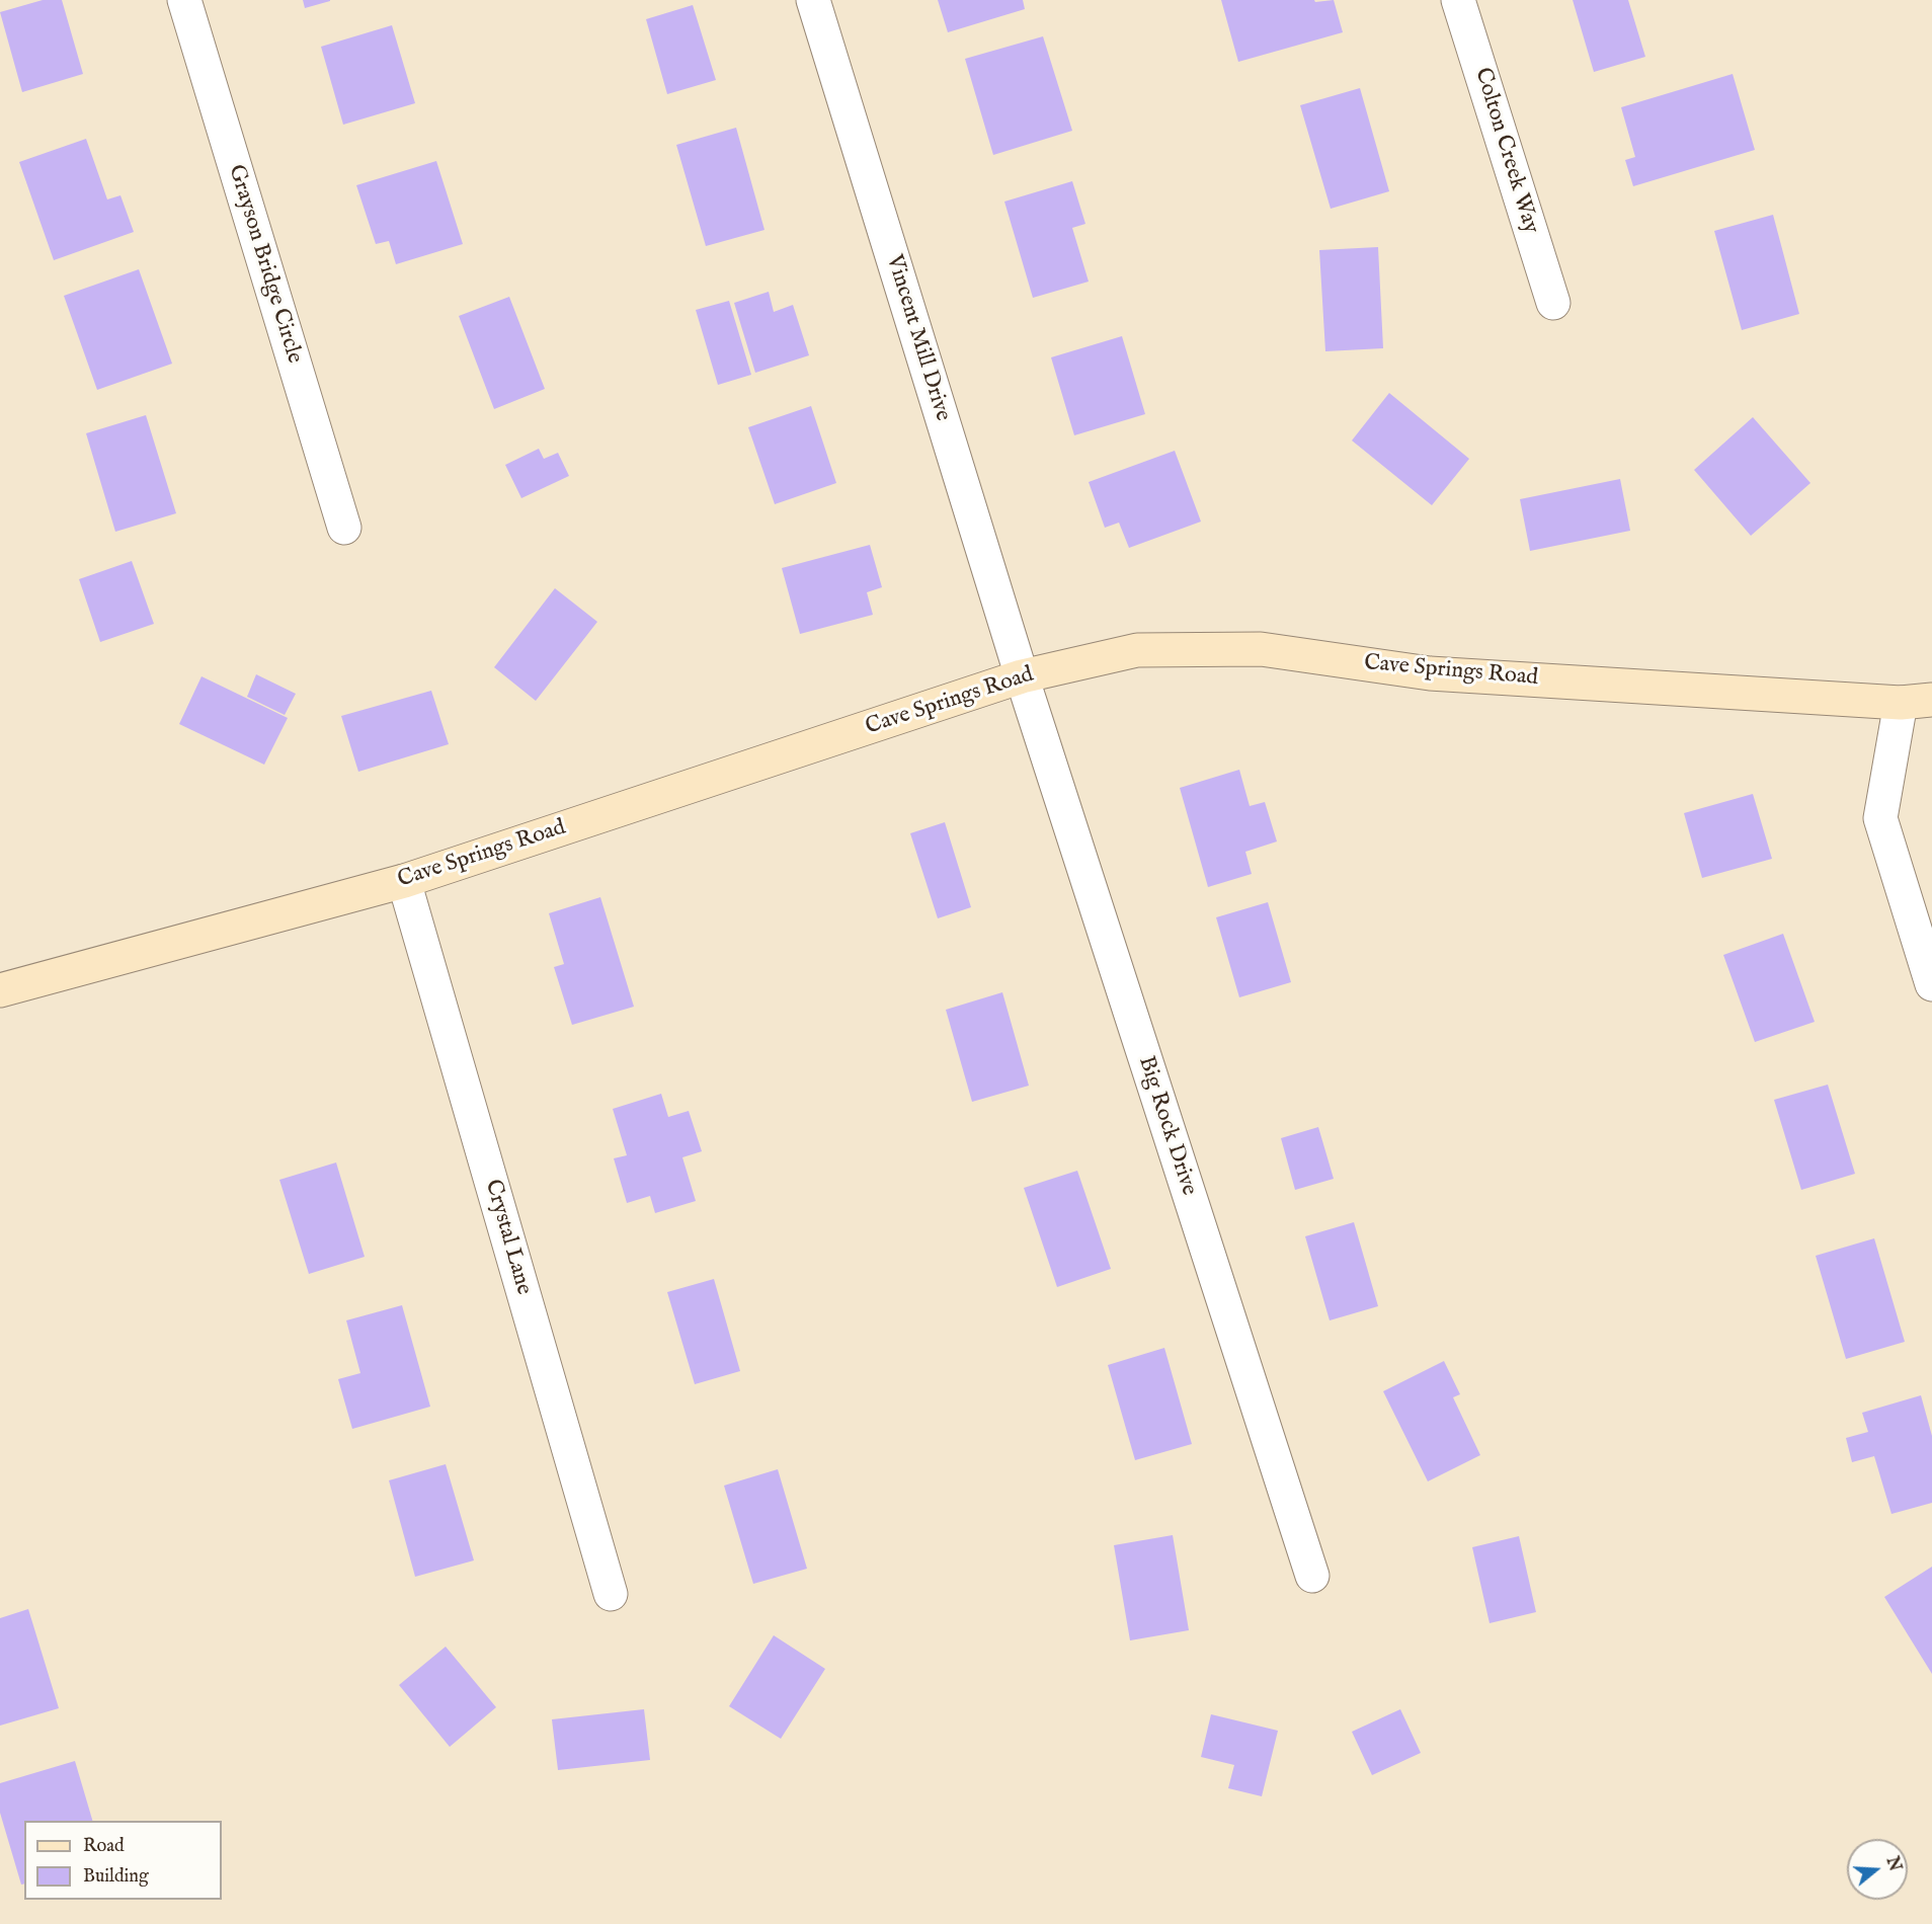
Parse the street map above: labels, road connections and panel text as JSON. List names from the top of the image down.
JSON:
{
  "streets": {
    "street": [
      "Colton Creek Way",
      "Grayson Bridge Circle",
      "Vincent Mill Drive",
      "Cave Springs Road",
      "Big Rock Drive",
      "Crystal Lane"
    ]
  },
  "crossings": [
    ["Vincent Mill Drive", "Cave Springs Road"],
    ["Vincent Mill Drive", "Big Rock Drive"],
    ["Cave Springs Road", "Big Rock Drive"],
    ["Cave Springs Road", "Crystal Lane"]
  ],
  "legend": ["Road", "Building"],
  "north": "right"
}
